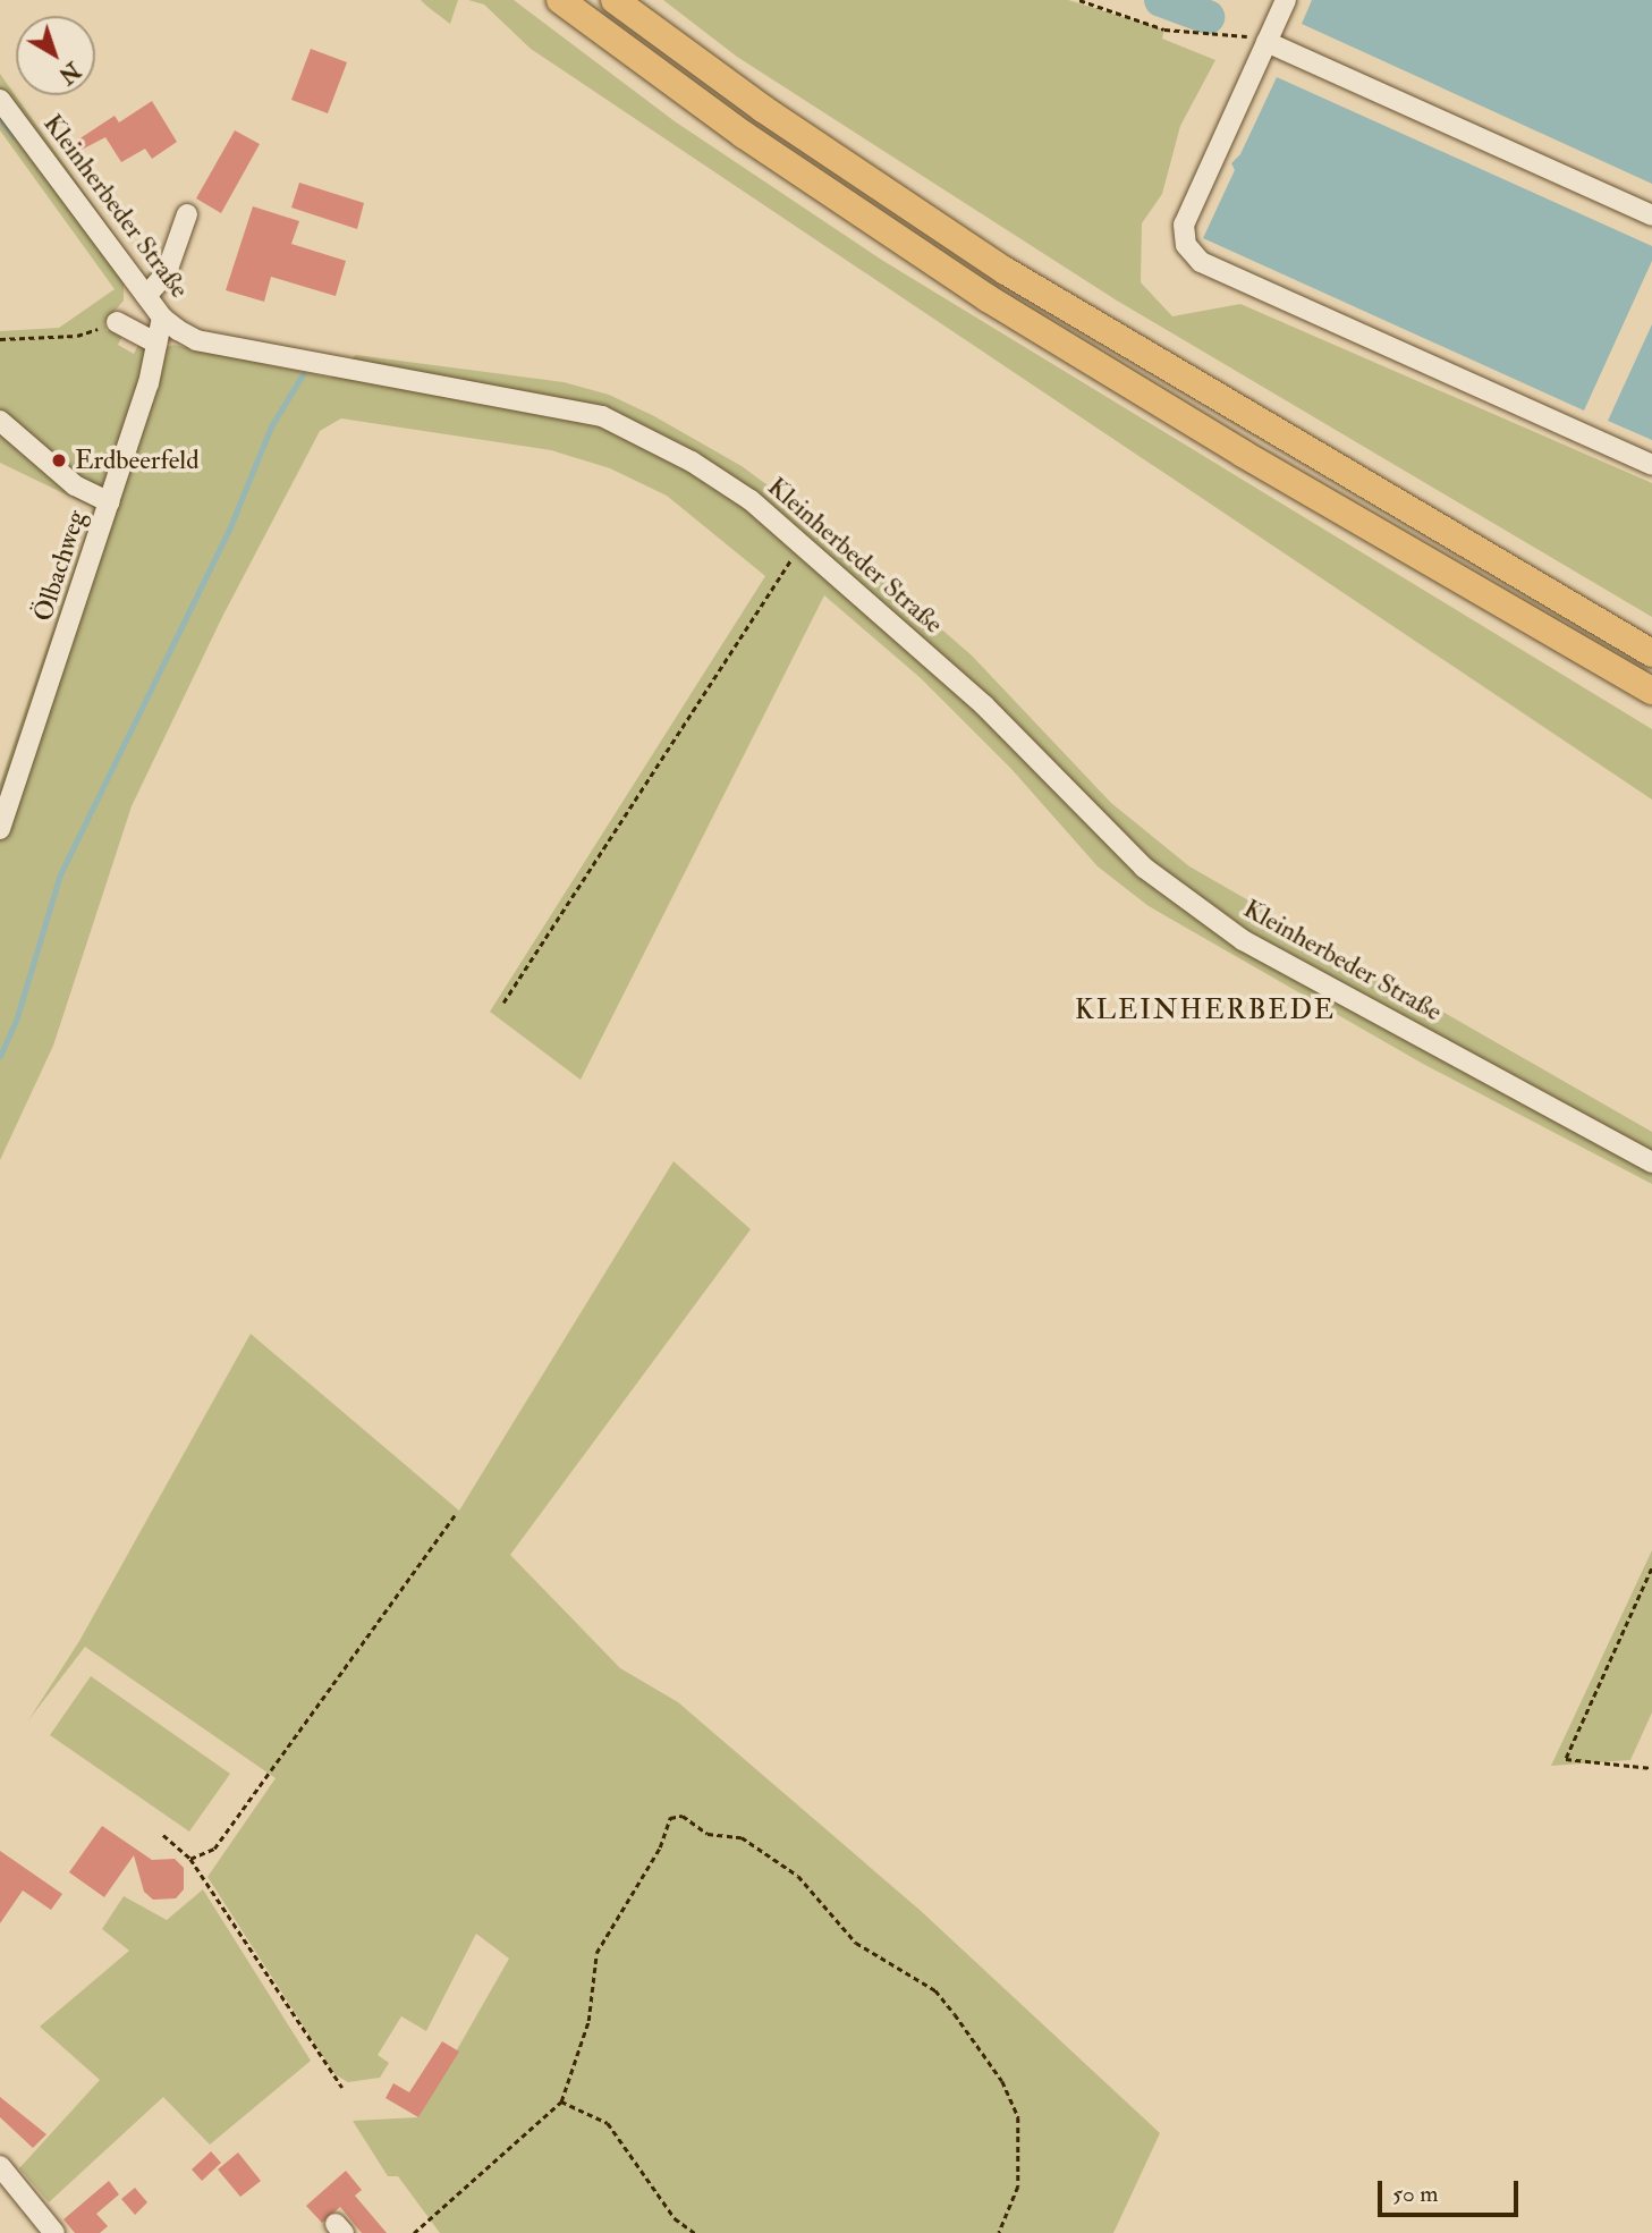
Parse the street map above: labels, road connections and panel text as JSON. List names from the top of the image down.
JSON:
{
  "streets": {
    "street": ["Kleinherbeder Straße", "Ölbachweg"]
  },
  "crossings": [
    ["Kleinherbeder Straße", "Ölbachweg"]
  ],
  "districts": ["KLEINHERBEDE"],
  "places": ["Erdbeerfeld"],
  "scale_bar": "50 m",
  "north": "bottom right"
}
